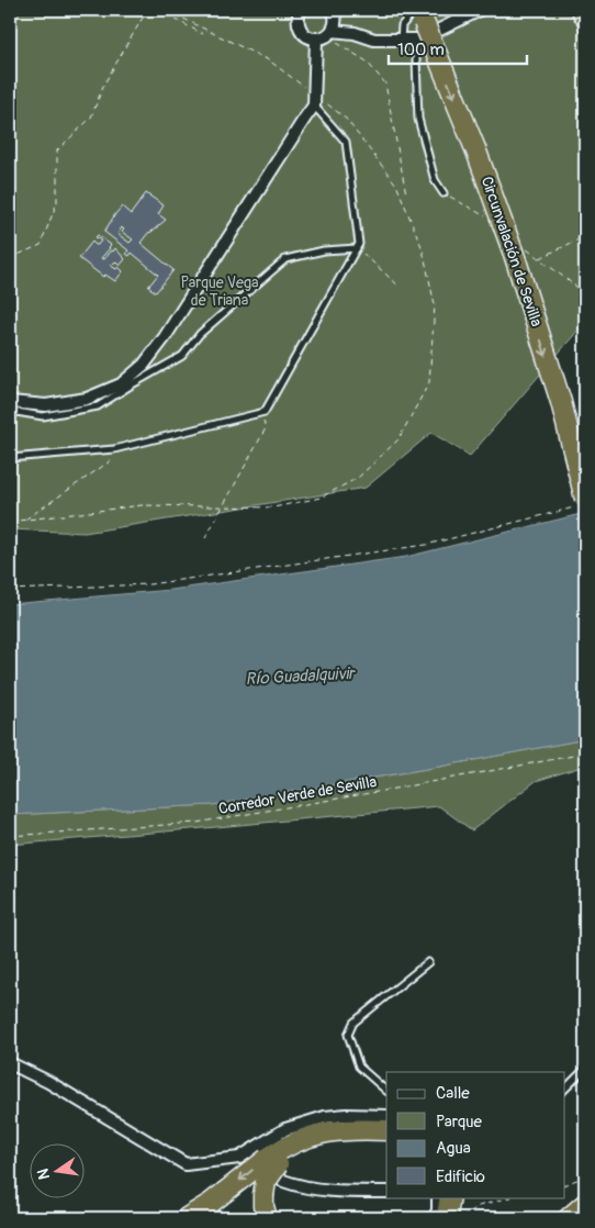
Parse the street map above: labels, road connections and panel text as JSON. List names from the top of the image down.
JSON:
{
  "streets": {
    "highway": ["Circunvalación de Sevilla"],
    "path": ["Corredor Verde de Sevilla"]
  },
  "one_way": ["Circunvalación de Sevilla"],
  "water": ["Río Guadalquivir"],
  "parks": ["Parque Vega de Triana"],
  "legend": [
    "Calle",
    "Parque",
    "Agua",
    "Edificio"
  ],
  "scale_bar": "100 m",
  "north": "left"
}
